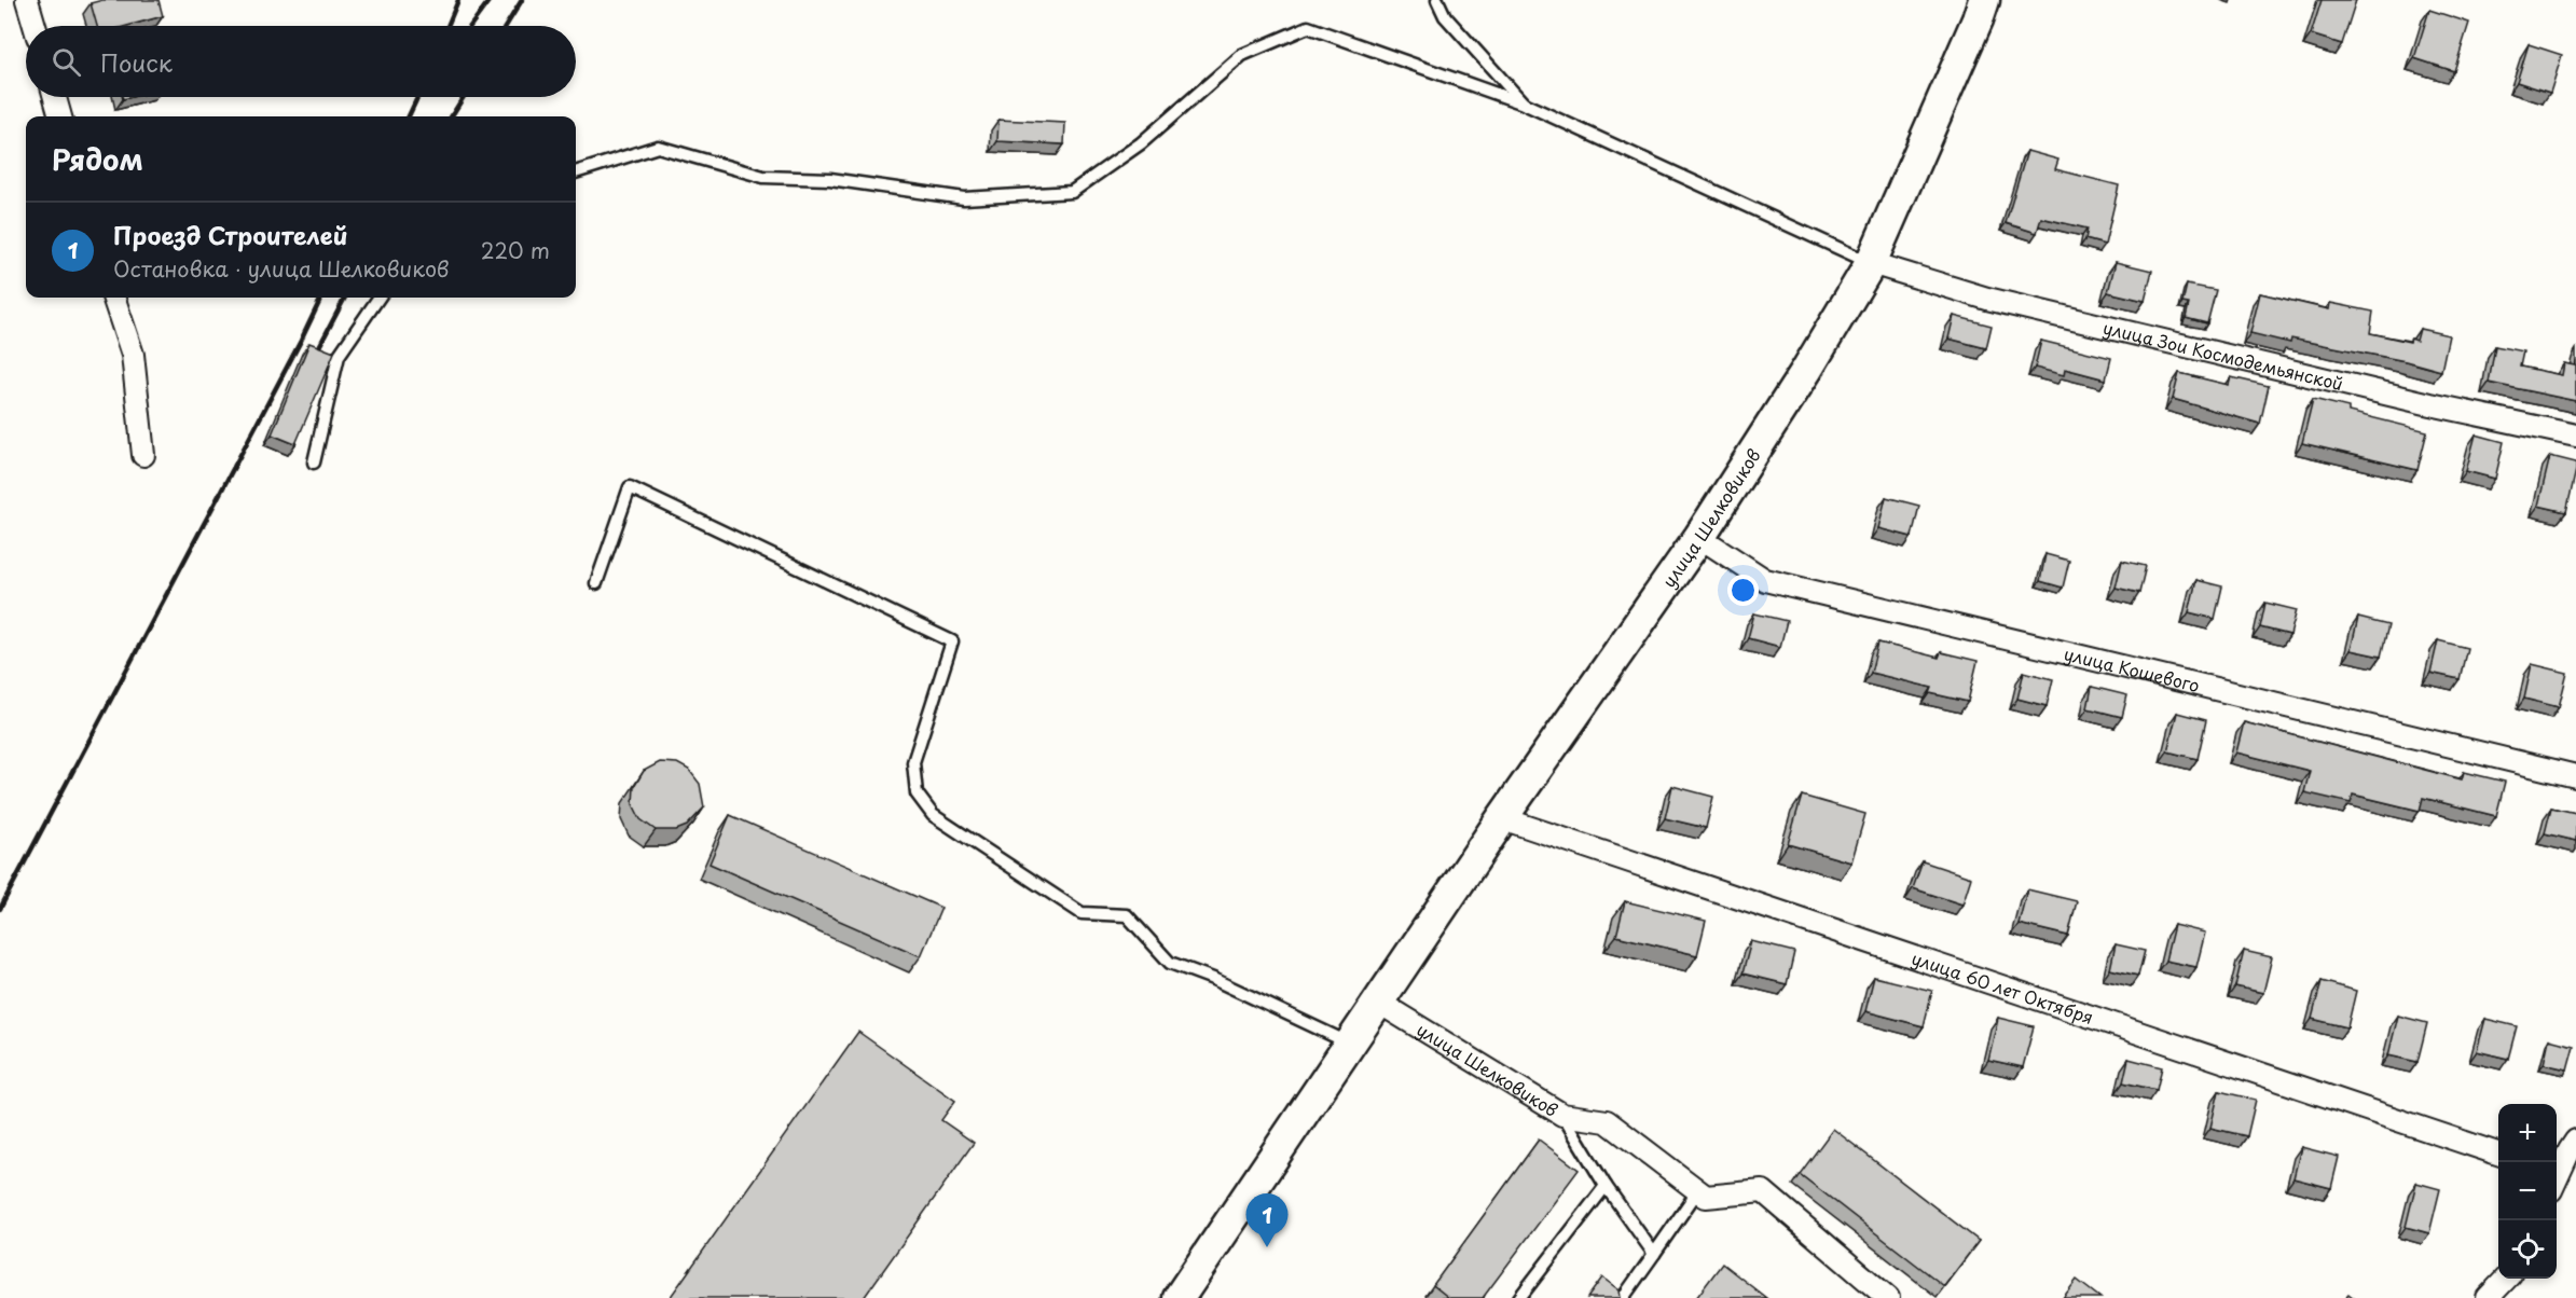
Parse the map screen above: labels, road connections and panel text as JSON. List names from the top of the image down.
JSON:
{
  "streets": {
    "street": [
      "улица Зои Космодемьянской",
      "улица Шелковиков",
      "улица Кошевого",
      "улица 60 лет Октября"
    ]
  },
  "crossings": [
    ["улица Зои Космодемьянской", "улица Шелковиков"],
    ["улица Шелковиков", "улица Кошевого"],
    ["улица Шелковиков", "улица 60 лет Октября"]
  ],
  "page": {
    "search": "Поиск",
    "heading": "Рядом",
    "list": [
      {
        "mark": "1",
        "name": "Проезд Строителей",
        "note": "Остановка · улица Шелковиков",
        "value": "220 m"
      }
    ],
    "map_buttons": ["+", "−"],
    "pins": "1"
  }
}
